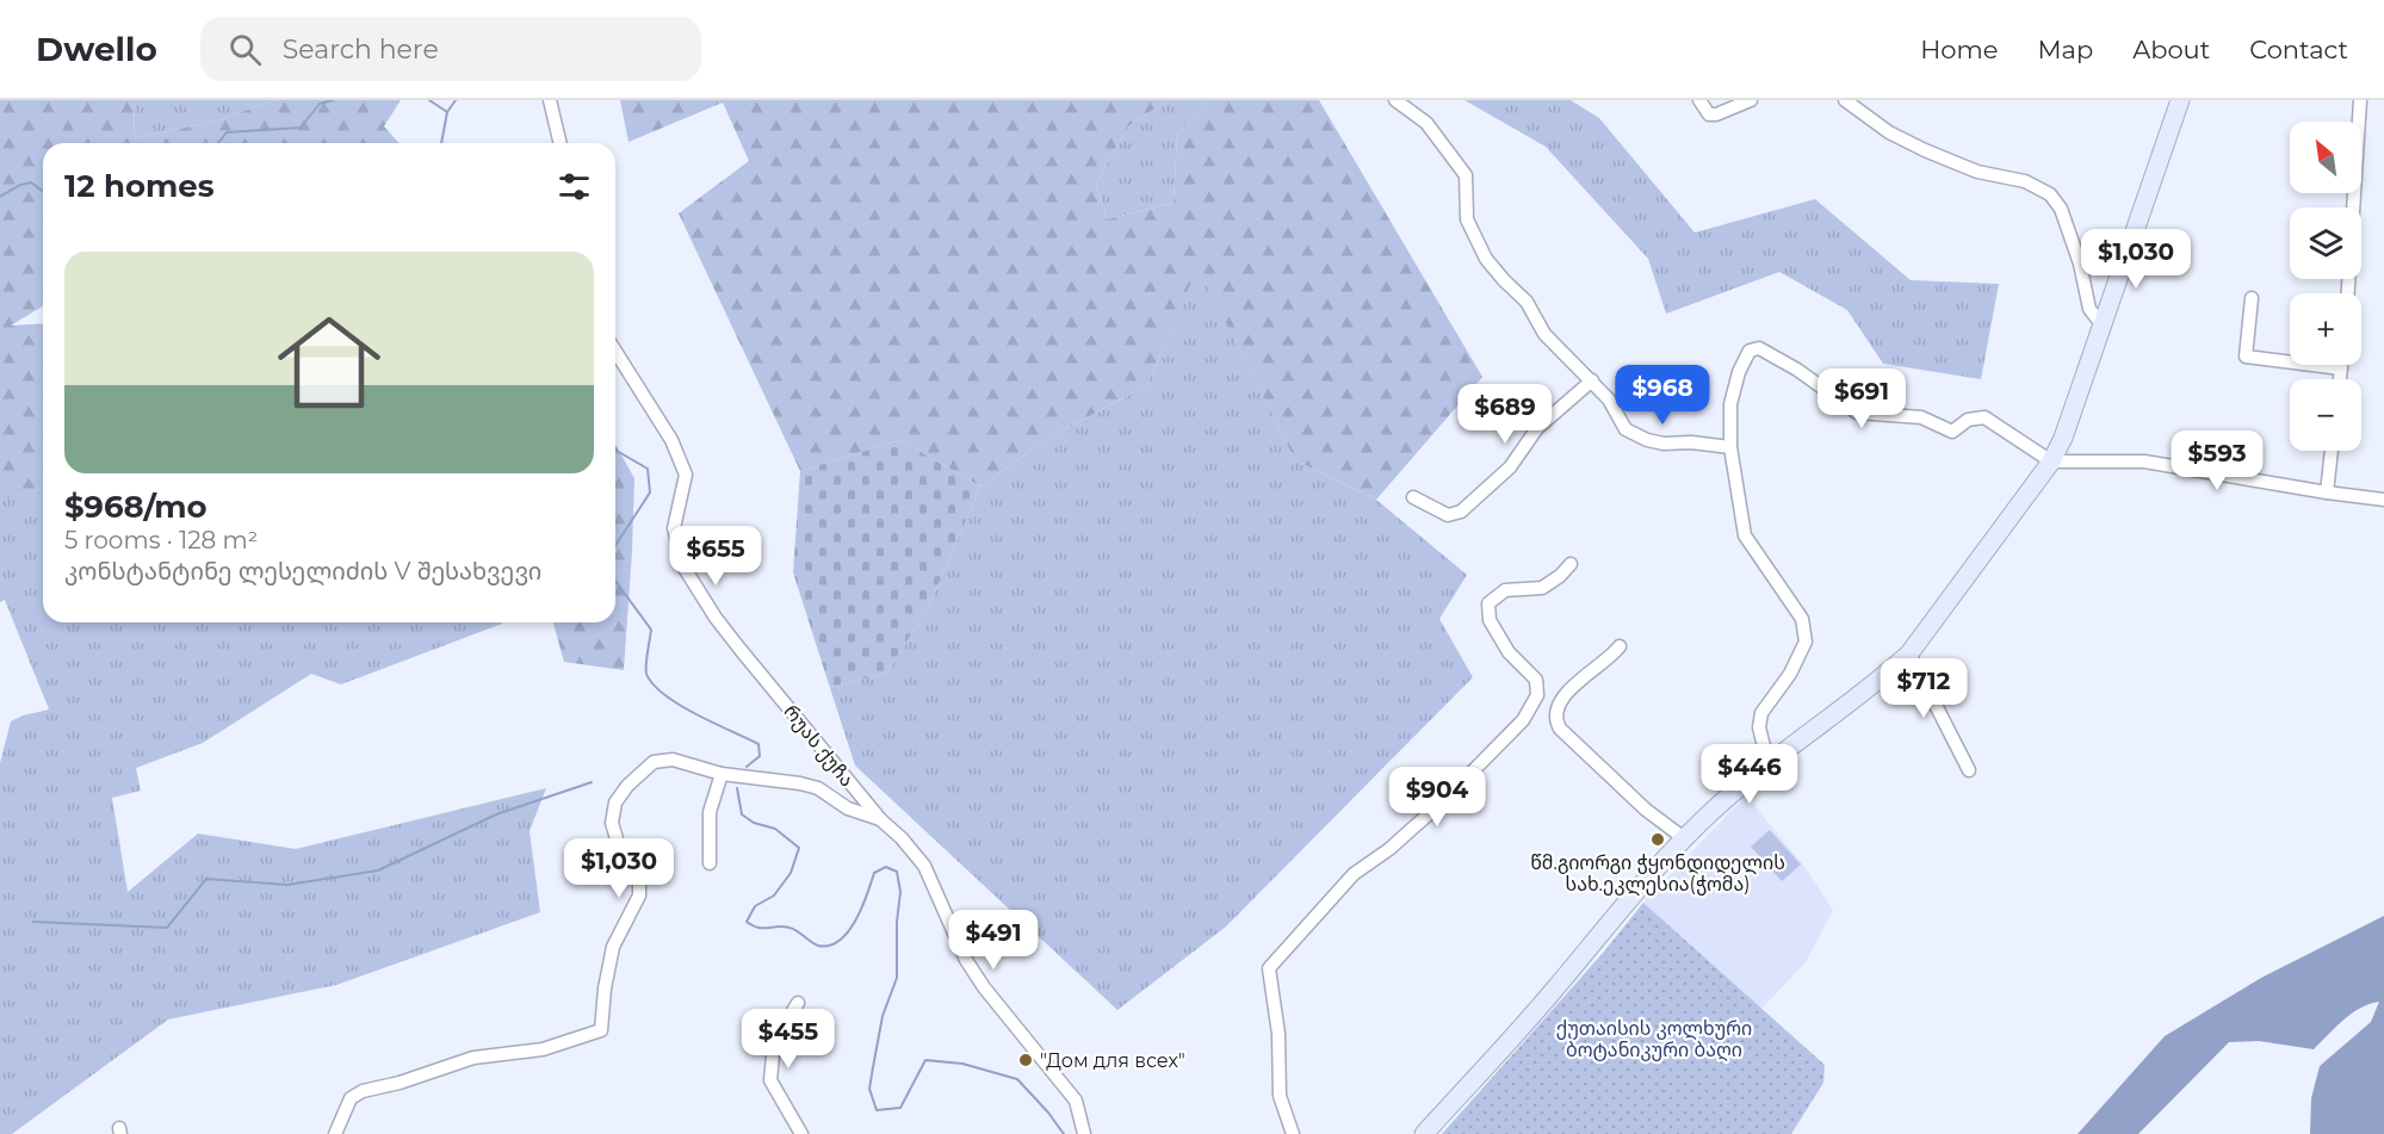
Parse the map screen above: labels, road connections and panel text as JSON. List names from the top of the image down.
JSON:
{
  "streets": {
    "street": ["რუას ქუჩა"]
  },
  "parks": ["ქუთაისის კოლხური ბოტანიკური ბაღი"],
  "places": ["წმ.გიორგი ჭყონდიდელის სახ.ეკლესია(ჭომა)", "\"Дом для всех\""],
  "north": "top left",
  "page": {
    "header": "Dwello",
    "search": "Search here",
    "nav": [
      "Home",
      "Map",
      "About",
      "Contact"
    ],
    "map_buttons": ["+", "−"],
    "heading": "12 homes",
    "price": [
      "$1,030",
      "$968",
      "$691",
      "$689",
      "$593",
      "$655",
      "$712",
      "$446",
      "$904",
      "$1,030",
      "$491",
      "$455"
    ],
    "list": [
      {
        "name": "$968/mo",
        "note": "5 rooms · 128 m² · კონსტანტინე ლესელიძის V შესახვევი"
      }
    ]
  }
}
